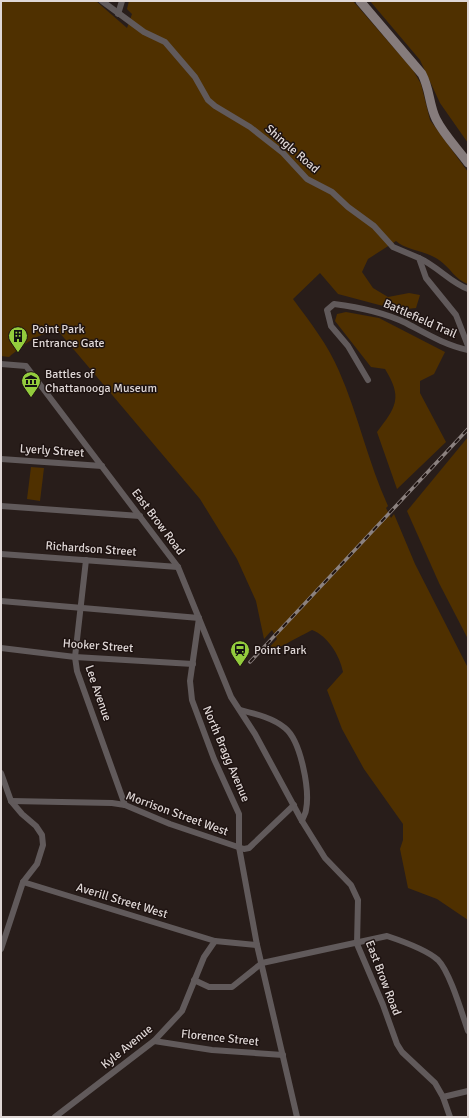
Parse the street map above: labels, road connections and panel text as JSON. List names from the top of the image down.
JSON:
{
  "streets": {
    "street": [
      "Shingle Road",
      "Battlefield Trail",
      "Lyerly Street",
      "East Brow Road",
      "Richardson Street",
      "Hooker Street",
      "Lee Avenue",
      "North Bragg Avenue",
      "Morrison Street West",
      "Averill Street West",
      "Florence Street",
      "Kyle Avenue"
    ]
  },
  "crossings": [
    ["Lyerly Street", "East Brow Road"],
    ["East Brow Road", "Richardson Street"],
    ["East Brow Road", "North Bragg Avenue"],
    ["Richardson Street", "Lee Avenue"],
    ["Hooker Street", "Lee Avenue"],
    ["Hooker Street", "North Bragg Avenue"],
    ["Lee Avenue", "Morrison Street West"],
    ["North Bragg Avenue", "Morrison Street West"],
    ["North Bragg Avenue", "Averill Street West"],
    ["Averill Street West", "Kyle Avenue"],
    ["Florence Street", "Kyle Avenue"]
  ],
  "places": {
    "building": ["Point Park Entrance Gate"],
    "museum": ["Battles of Chattanooga Museum"],
    "station": ["Point Park"]
  }
}
